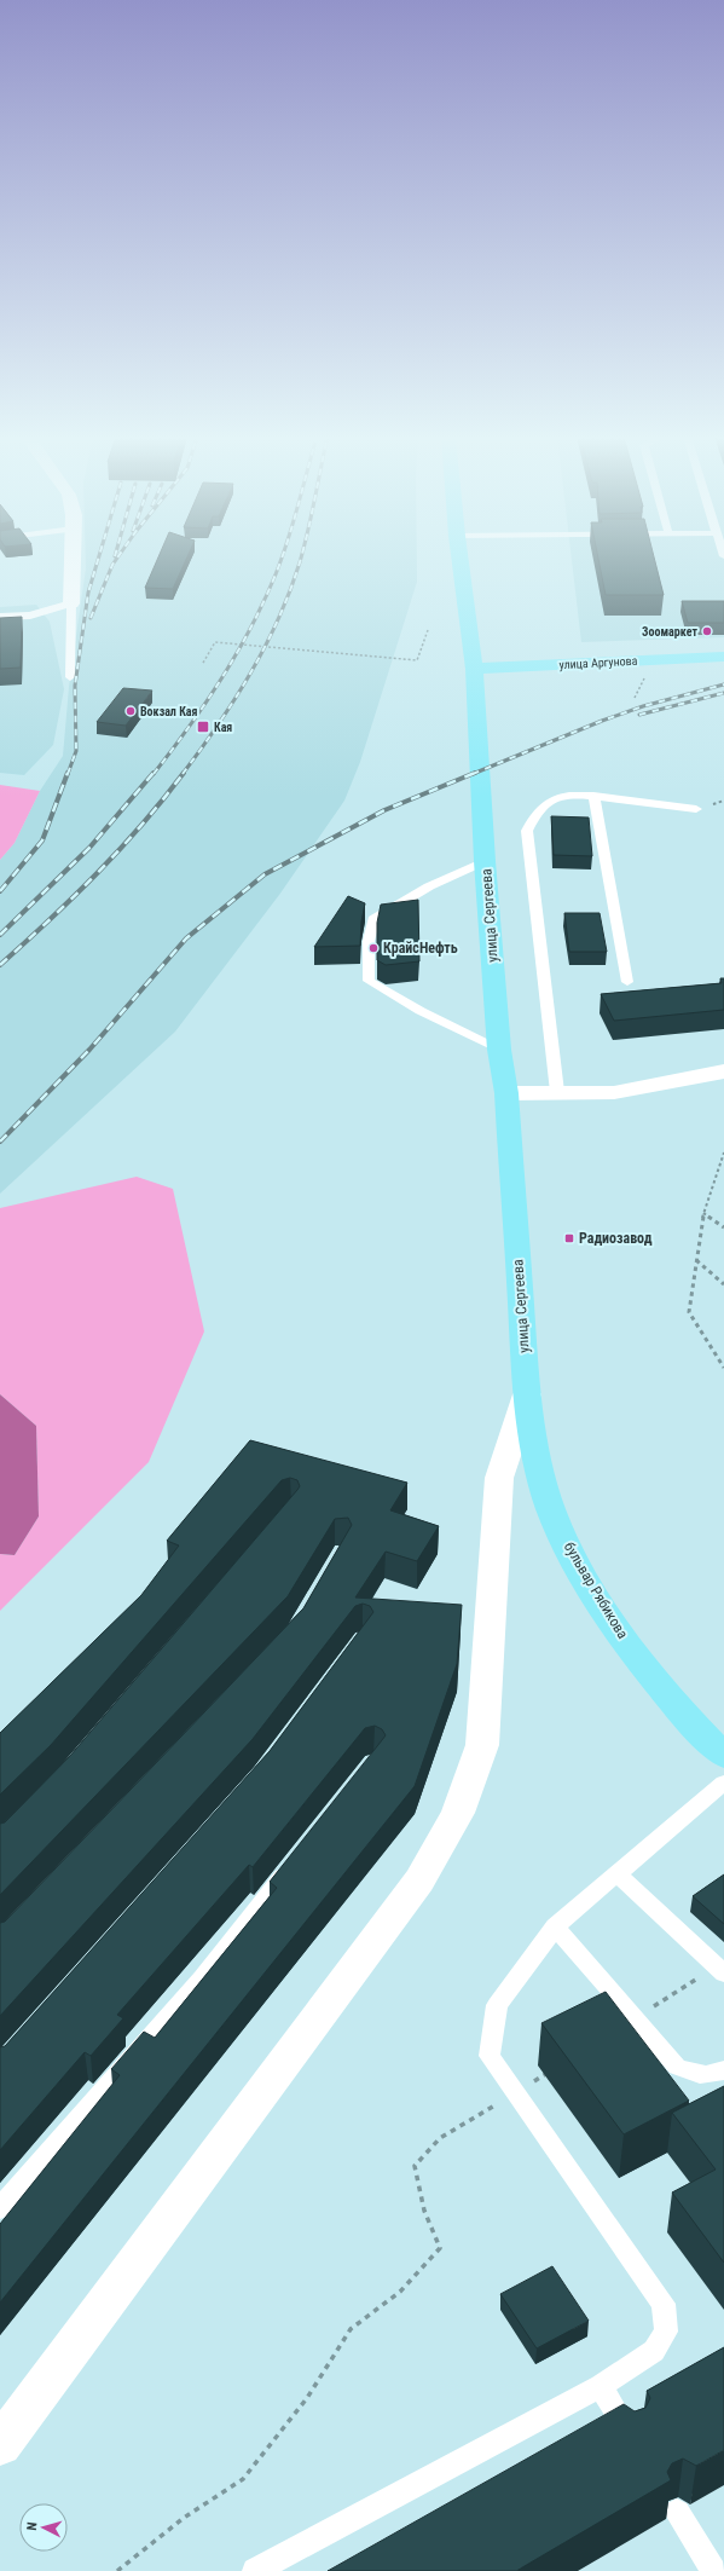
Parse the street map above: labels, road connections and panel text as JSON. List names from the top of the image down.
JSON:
{
  "streets": {
    "main road": ["улица Аргунова", "улица Сергеева", "бульвар Рябикова"]
  },
  "crossings": [
    ["улица Аргунова", "улица Сергеева"],
    ["улица Сергеева", "бульвар Рябикова"]
  ],
  "places": {
    "other": ["Зоомаркет", "Вокзал Кая", "КрайсНефть"],
    "transit": ["Кая", "Радиозавод"]
  },
  "north": "left"
}
